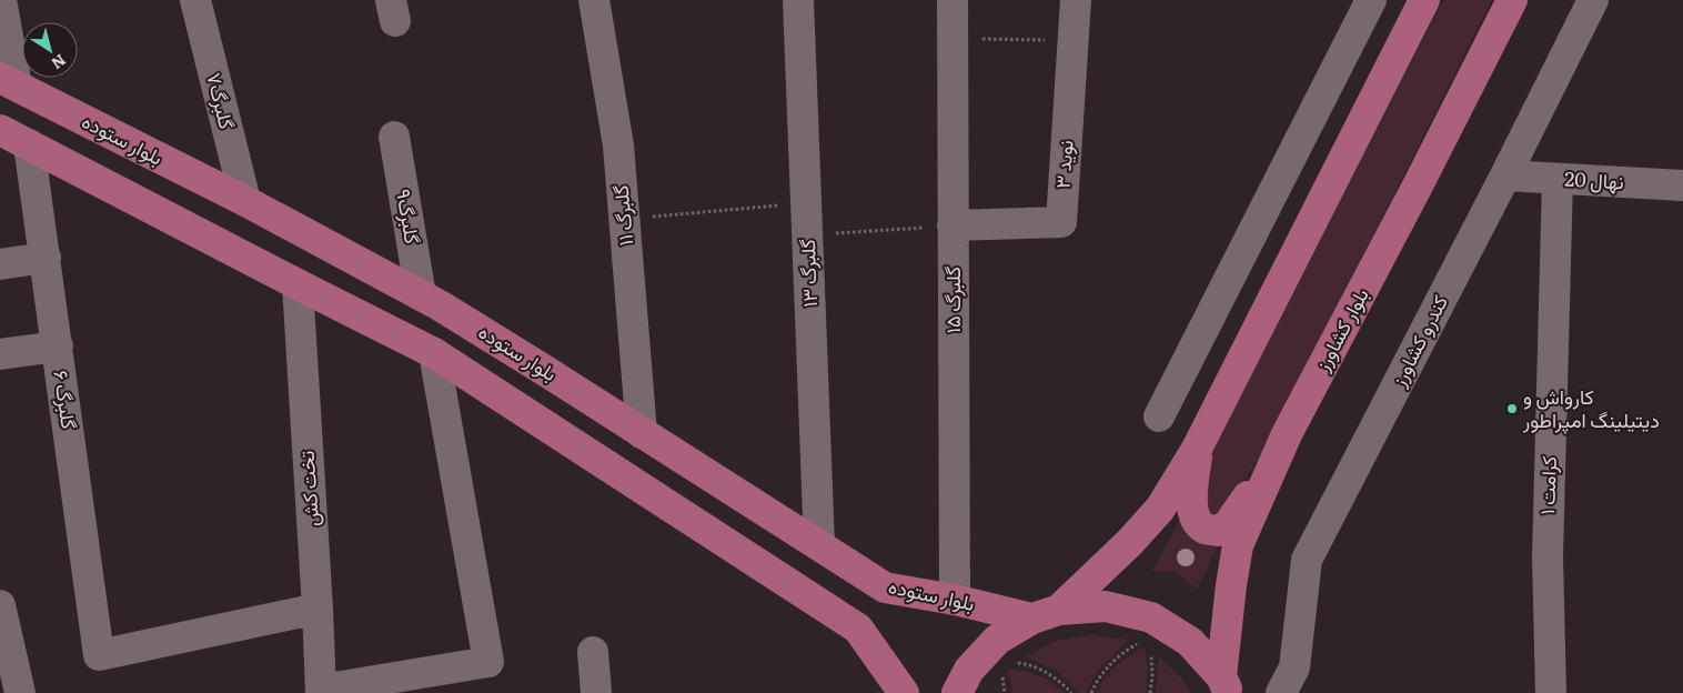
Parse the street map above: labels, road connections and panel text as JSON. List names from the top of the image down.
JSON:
{
  "streets": {
    "main road": ["بلوار ستوده", "بلوار کشاورز"],
    "street": [
      "گلبرگ۷",
      "نوید ۳",
      "نهال 20",
      "گلبرگ ۱۱",
      "گلبرگ۹",
      "گلبرگ ۱۳",
      "گلبرگ ۱۵",
      "کندرو کشاورز",
      "گلبرگ ۶",
      "کرامت ۱",
      "تخت کش"
    ]
  },
  "crossings": [
    ["گلبرگ۷", "بلوار ستوده"],
    ["بلوار ستوده", "گلبرگ ۱۱"],
    ["بلوار ستوده", "گلبرگ۹"],
    ["بلوار ستوده", "گلبرگ ۱۳"],
    ["بلوار ستوده", "گلبرگ ۱۵"],
    ["نوید ۳", "گلبرگ ۱۵"],
    ["نهال 20", "کندرو کشاورز"],
    ["نهال 20", "کرامت ۱"],
    ["گلبرگ ۶", "تخت کش"]
  ],
  "places": ["کارواش و دیتیلینگ امپراطور"],
  "north": "bottom right"
}
